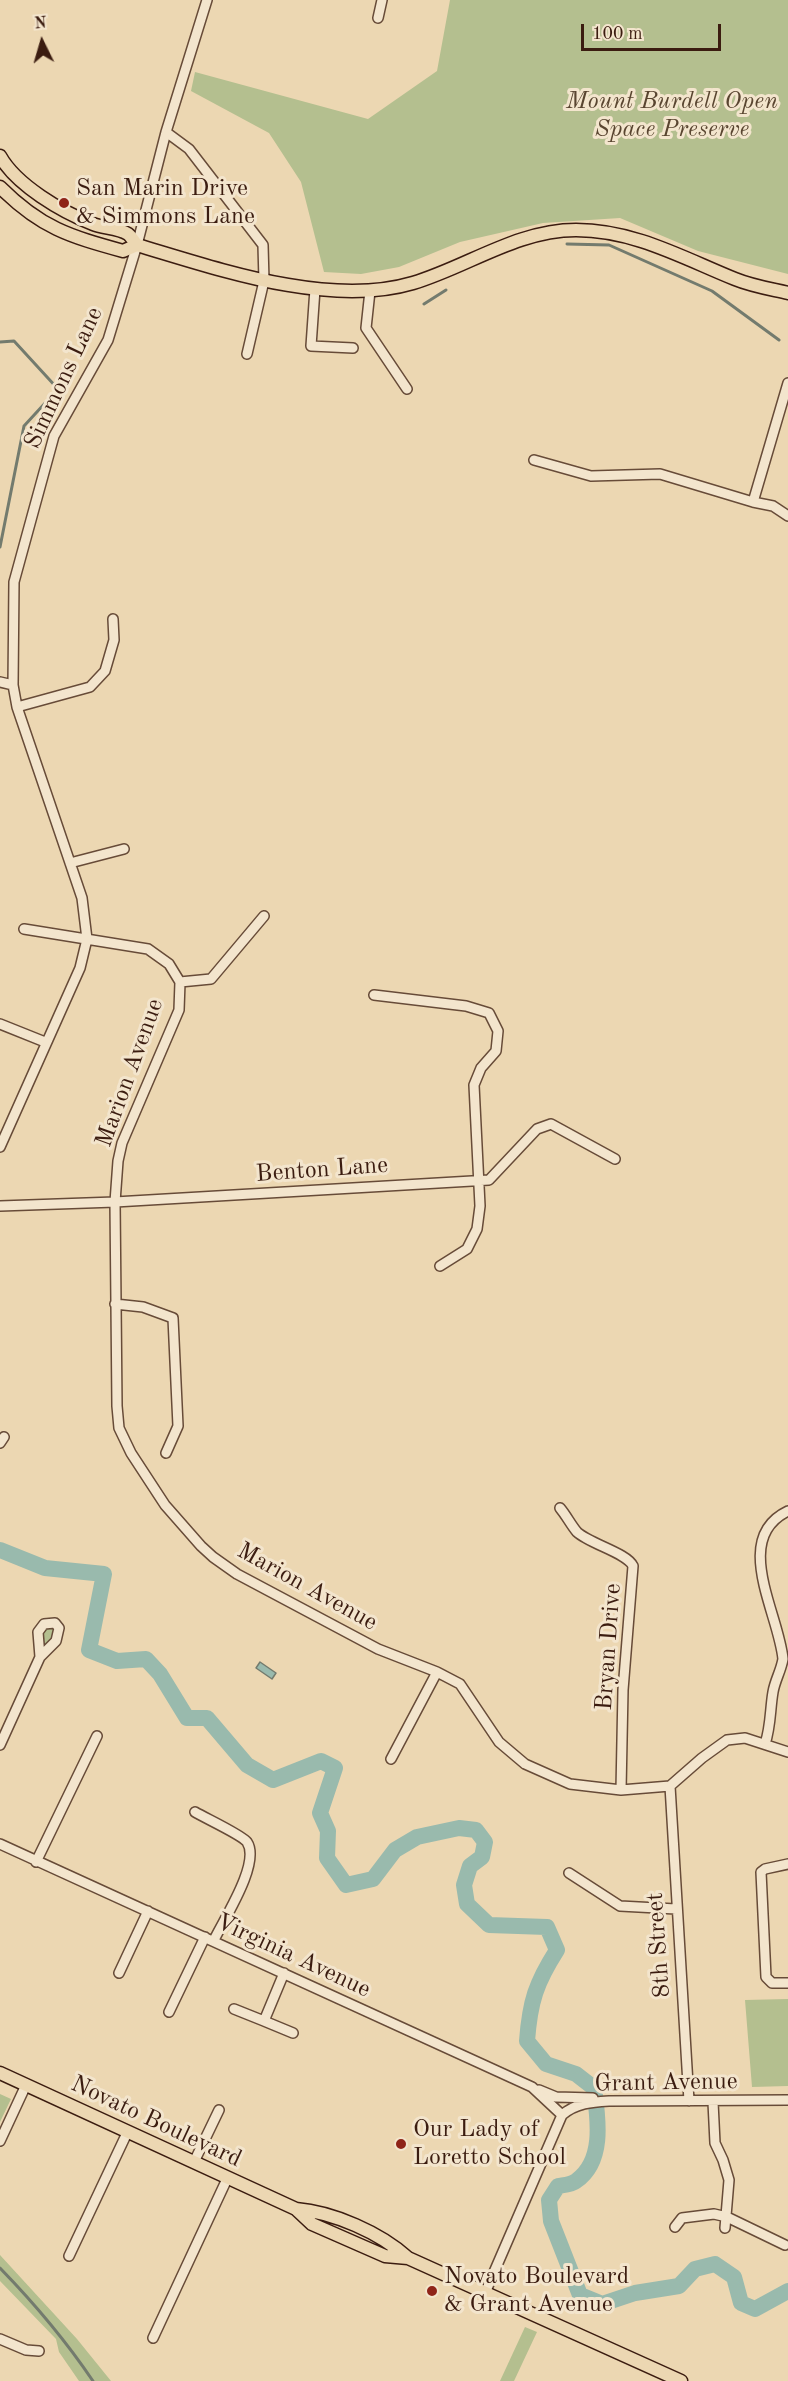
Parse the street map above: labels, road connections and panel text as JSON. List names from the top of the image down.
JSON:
{
  "streets": {
    "main road": ["Novato Boulevard"],
    "street": [
      "Simmons Lane",
      "Marion Avenue",
      "Benton Lane",
      "Bryan Drive",
      "8th Street",
      "Virginia Avenue",
      "Grant Avenue"
    ]
  },
  "crossings": [
    ["Simmons Lane", "Marion Avenue"],
    ["Marion Avenue", "Benton Lane"],
    ["Marion Avenue", "Bryan Drive"],
    ["Marion Avenue", "8th Street"],
    ["8th Street", "Grant Avenue"],
    ["Virginia Avenue", "Grant Avenue"]
  ],
  "parks": ["Mount Burdell Open Space Preserve"],
  "places": ["San Marin Drive & Simmons Lane", "Our Lady of Loretto School", "Novato Boulevard & Grant Avenue"],
  "scale_bar": "100 m",
  "north": "top"
}
